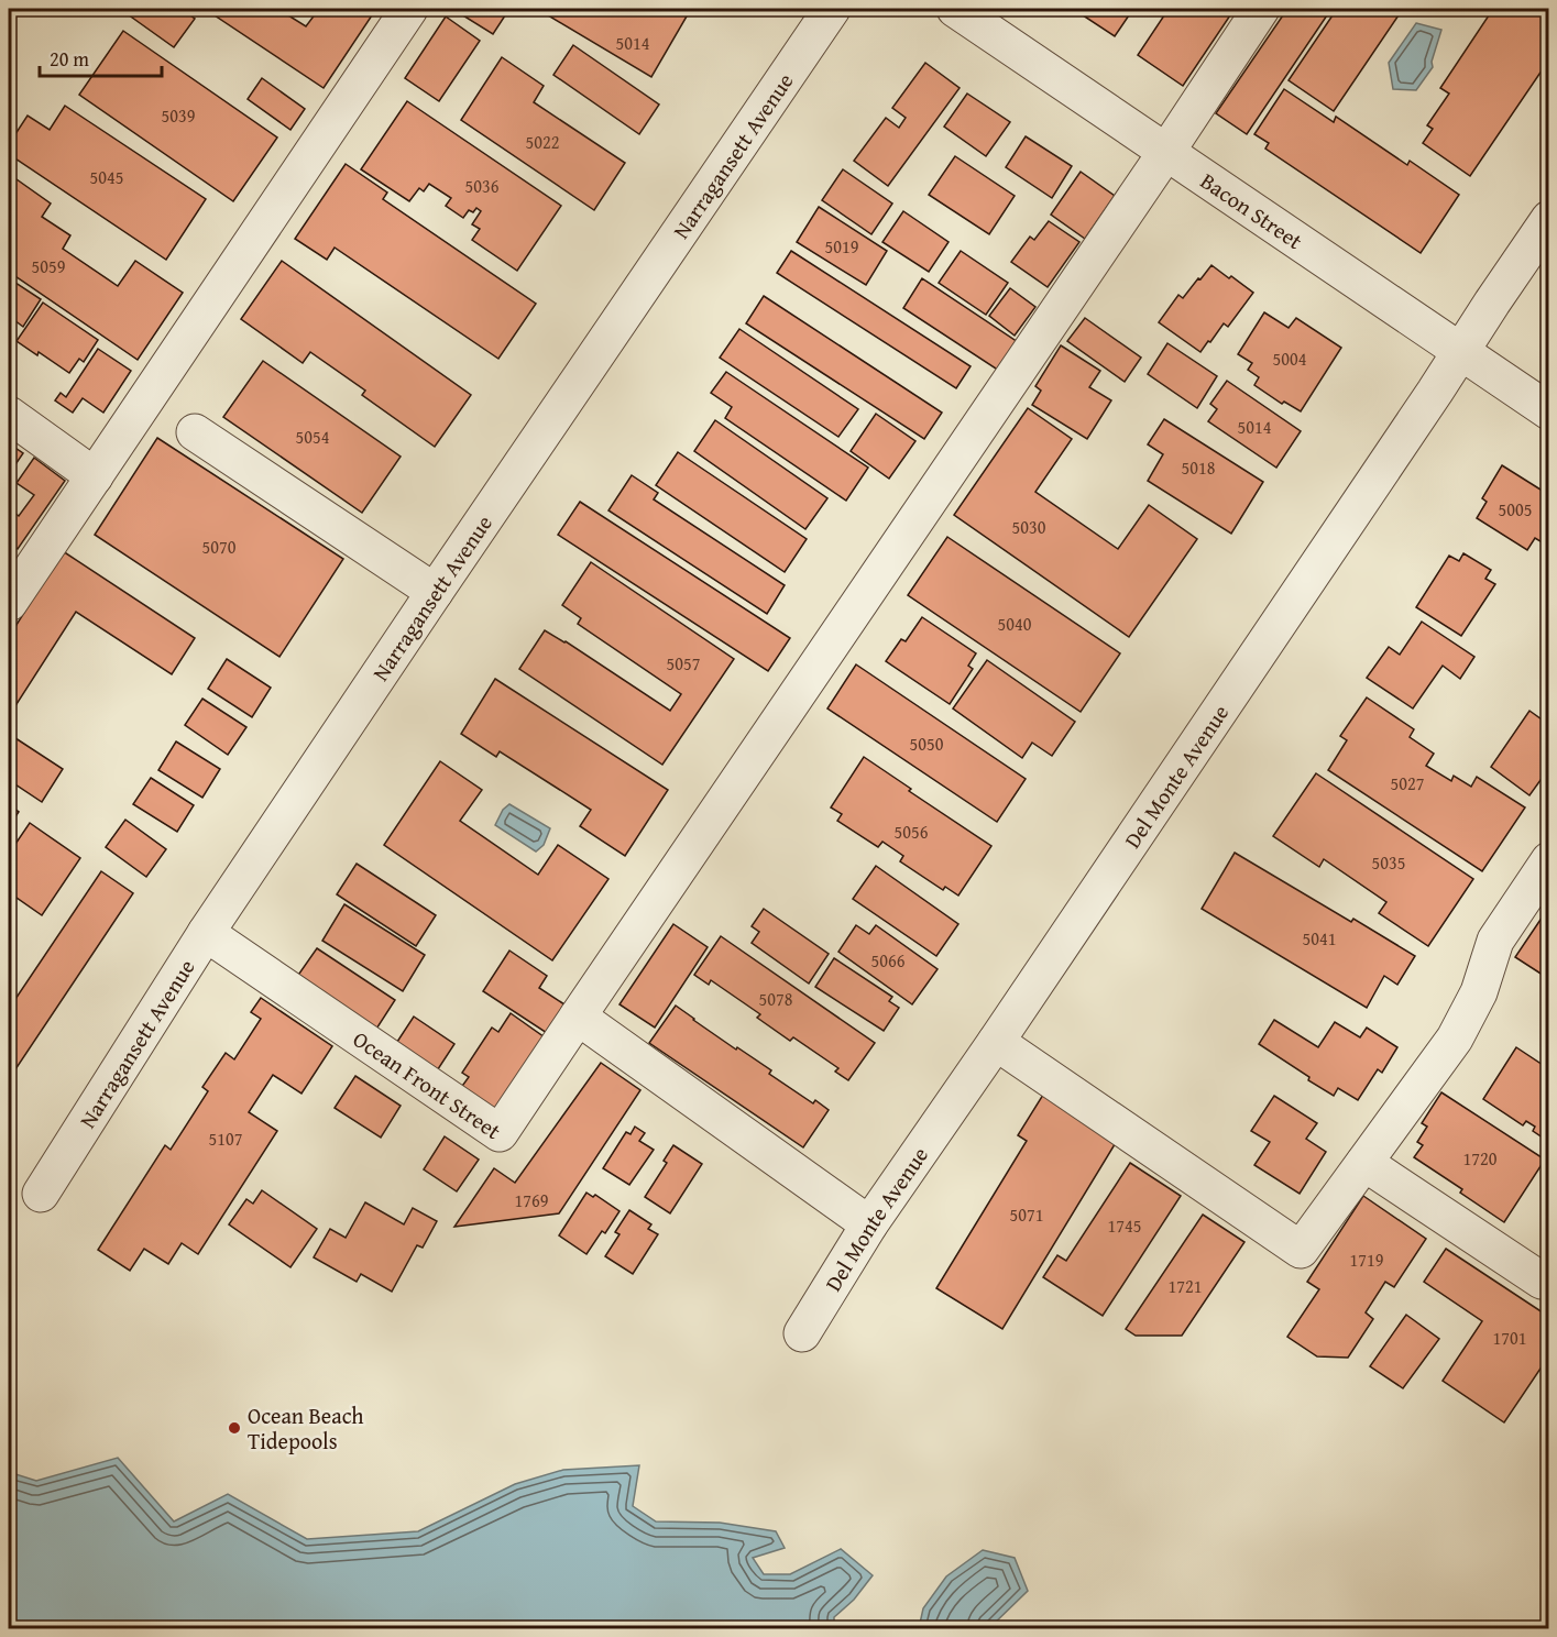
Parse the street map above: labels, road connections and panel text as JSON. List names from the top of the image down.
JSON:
{
  "streets": {
    "street": [
      "Narragansett Avenue",
      "Bacon Street",
      "Del Monte Avenue",
      "Ocean Front Street"
    ]
  },
  "crossings": [
    ["Narragansett Avenue", "Ocean Front Street"],
    ["Bacon Street", "Del Monte Avenue"]
  ],
  "places": ["Ocean Beach Tidepools"],
  "house_numbers": [
    "5014",
    "5039",
    "5022",
    "5045",
    "5036",
    "5019",
    "5059",
    "5004",
    "5014",
    "5054",
    "5018",
    "5005",
    "5030",
    "5070",
    "5040",
    "5057",
    "5050",
    "5027",
    "5056",
    "5035",
    "5041",
    "5066",
    "5078",
    "5107",
    "1720",
    "1769",
    "5071",
    "1745",
    "1719",
    "1721",
    "1701"
  ],
  "scale_bar": "20 m"
}
